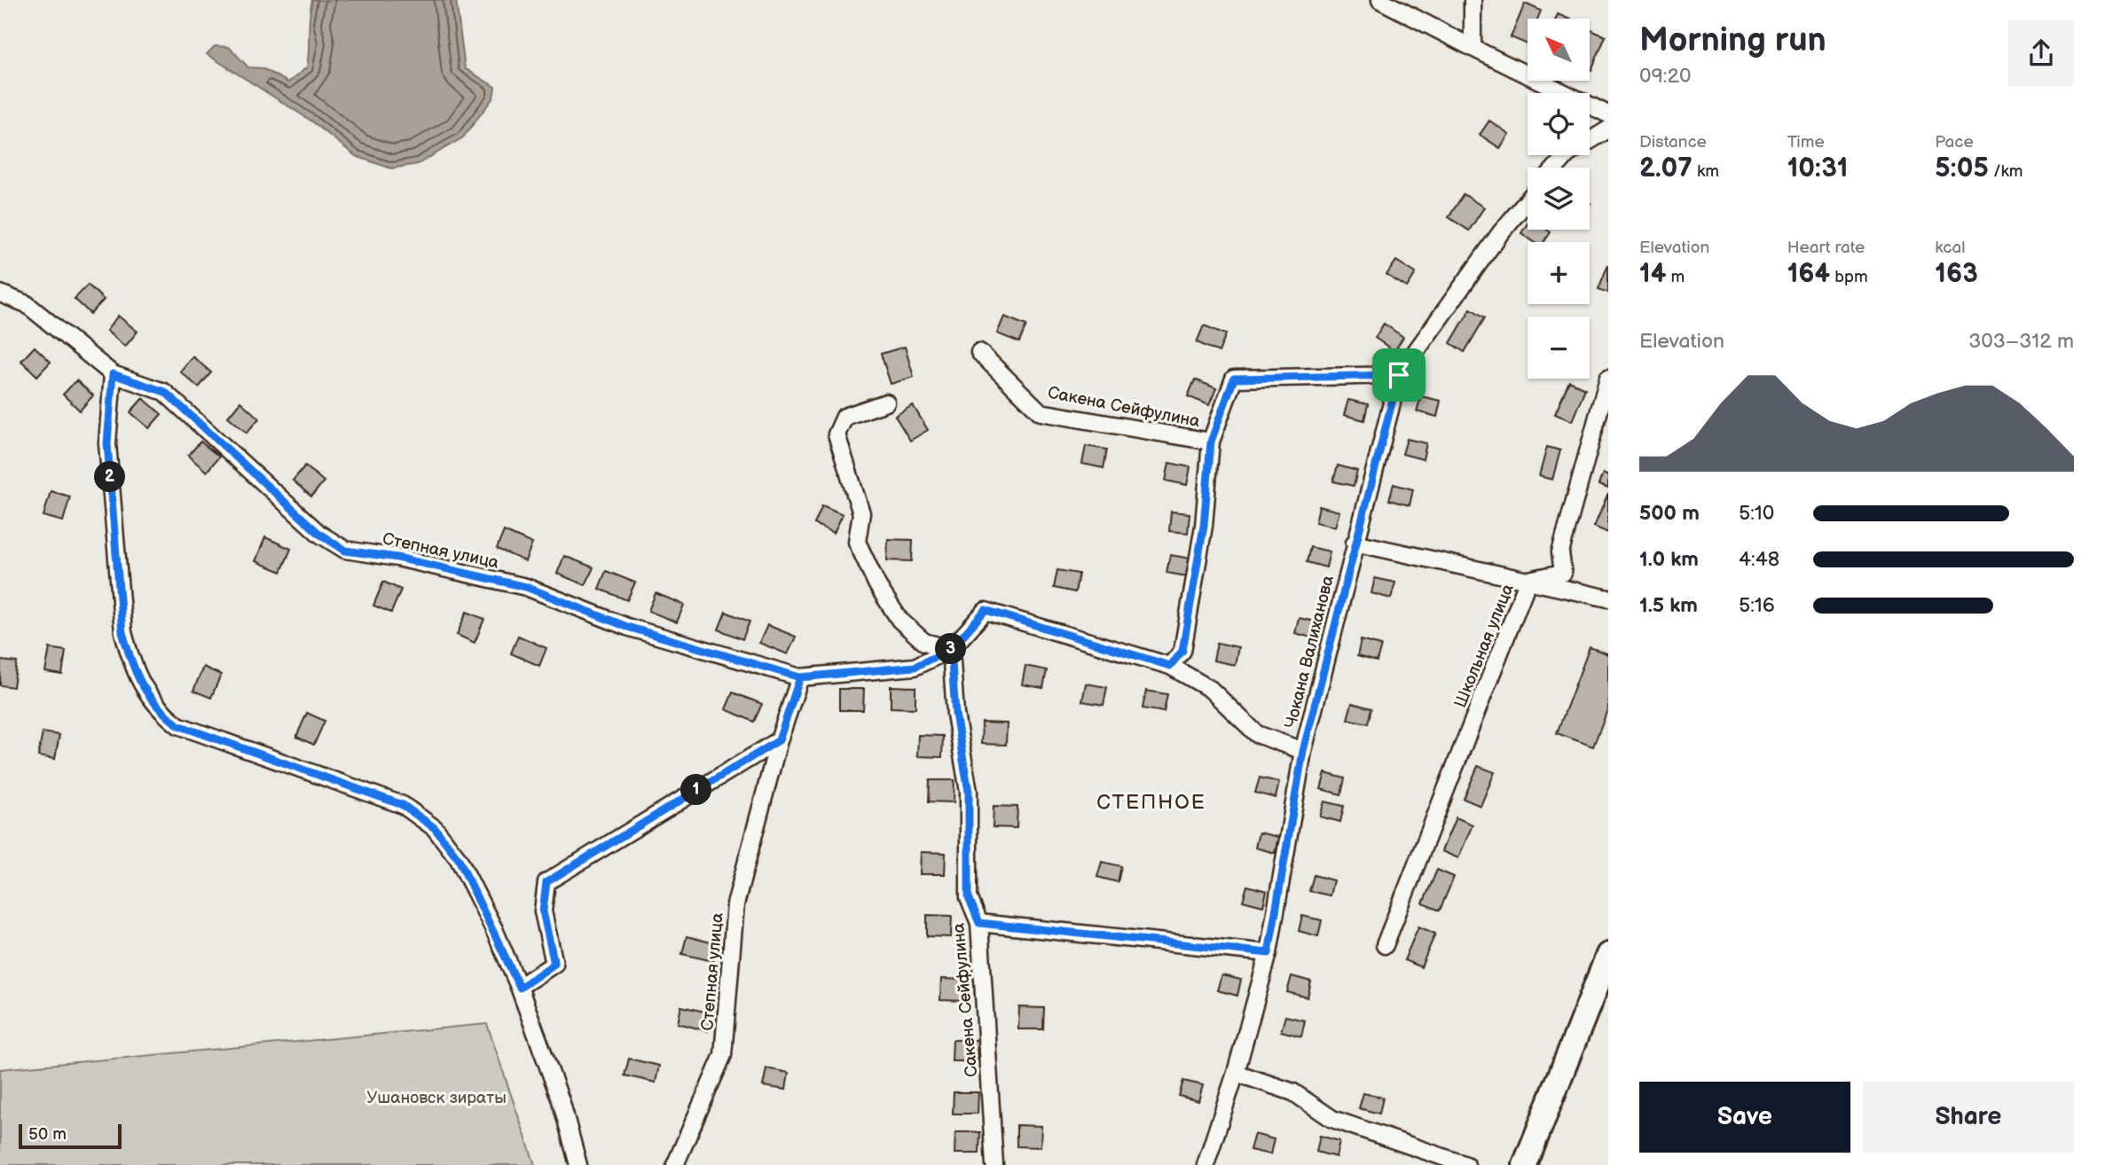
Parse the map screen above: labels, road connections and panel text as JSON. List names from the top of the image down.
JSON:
{
  "streets": {
    "street": [
      "Сакена Сейфулина",
      "Степная улица",
      "Школьная улица",
      "Чокана Валиханова"
    ]
  },
  "crossings": [
    ["Сакена Сейфулина", "Степная улица"],
    ["Сакена Сейфулина", "Чокана Валиханова"]
  ],
  "districts": ["СТЕПНОЕ"],
  "parks": ["Ушановск зираты"],
  "scale_bar": "50 m",
  "north": "top left",
  "page": {
    "heading": ["Morning run", "09:20"],
    "map_buttons": ["+", "−"],
    "stats": [
      ["Distance", "2.07 km"],
      ["Time", "10:31"],
      ["Pace", "5:05 /km"],
      ["Elevation", "14 m"],
      ["Heart rate", "164 bpm"],
      ["kcal", "163"]
    ],
    "chart": ["Elevation", "303–312 m"],
    "pins": ["2", "3", "1"],
    "list": [
      {
        "name": "500 m",
        "note": "5:10"
      },
      {
        "name": "1.0 km",
        "note": "4:48"
      },
      {
        "name": "1.5 km",
        "note": "5:16"
      }
    ],
    "buttons": ["Save", "Share"],
    "scale": "50 m"
  }
}
